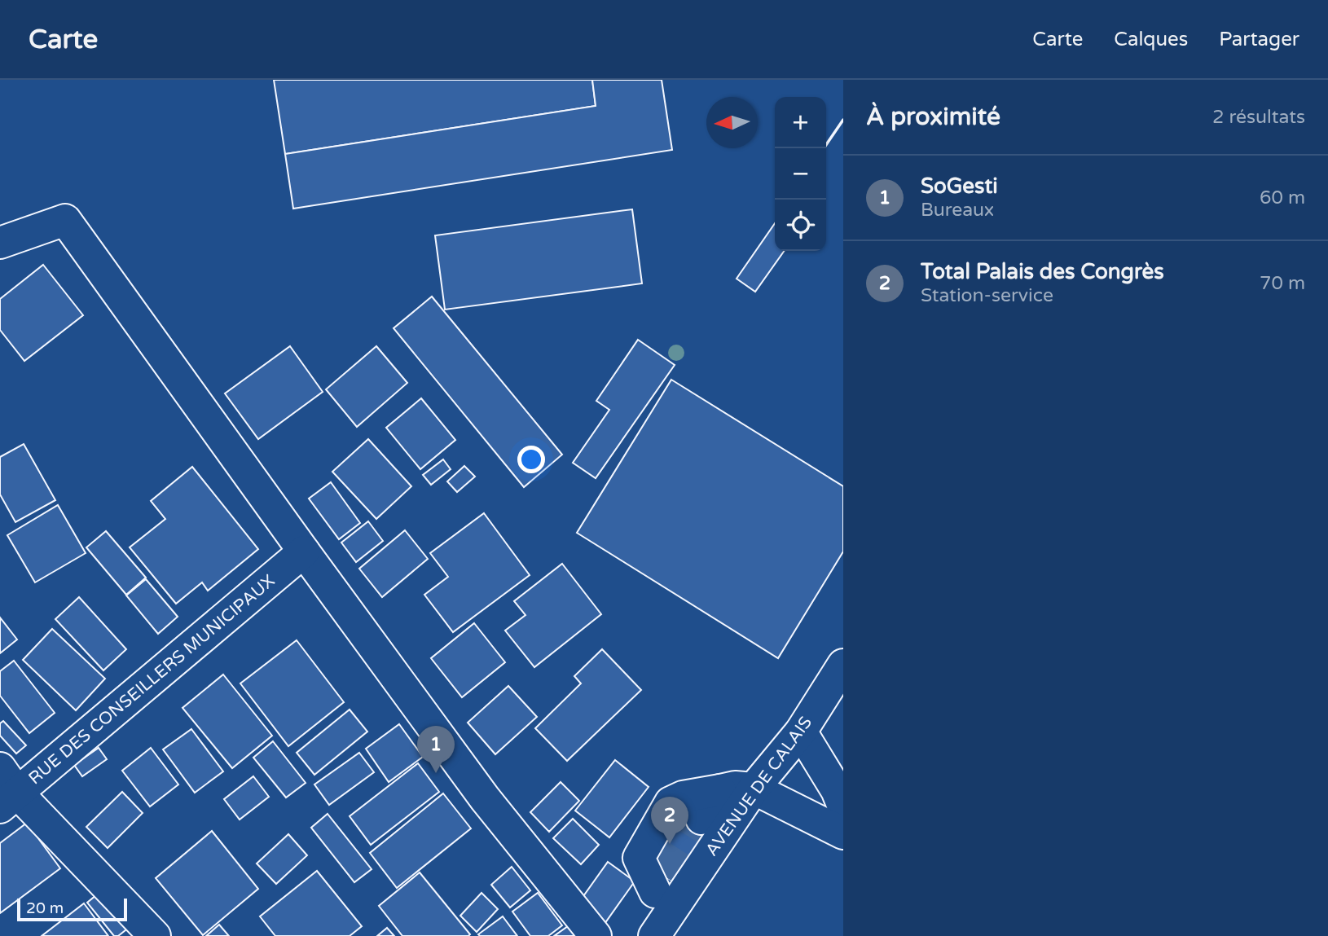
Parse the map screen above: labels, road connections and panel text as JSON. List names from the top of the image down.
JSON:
{
  "streets": {
    "street": ["RUE DES CONSEILLERS MUNICIPAUX", "AVENUE DE CALAIS"]
  },
  "scale_bar": "20 m",
  "north": "left",
  "page": {
    "header": "Carte",
    "nav": ["Carte", "Calques", "Partager"],
    "heading": ["À proximité", "2 résultats"],
    "map_buttons": ["+", "−"],
    "list": [
      {
        "mark": "1",
        "name": "SoGesti",
        "note": "Bureaux",
        "value": "60 m"
      },
      {
        "mark": "2",
        "name": "Total Palais des Congrès",
        "note": "Station-service",
        "value": "70 m"
      }
    ],
    "pins": ["1", "2"],
    "scale": "20 m"
  }
}
